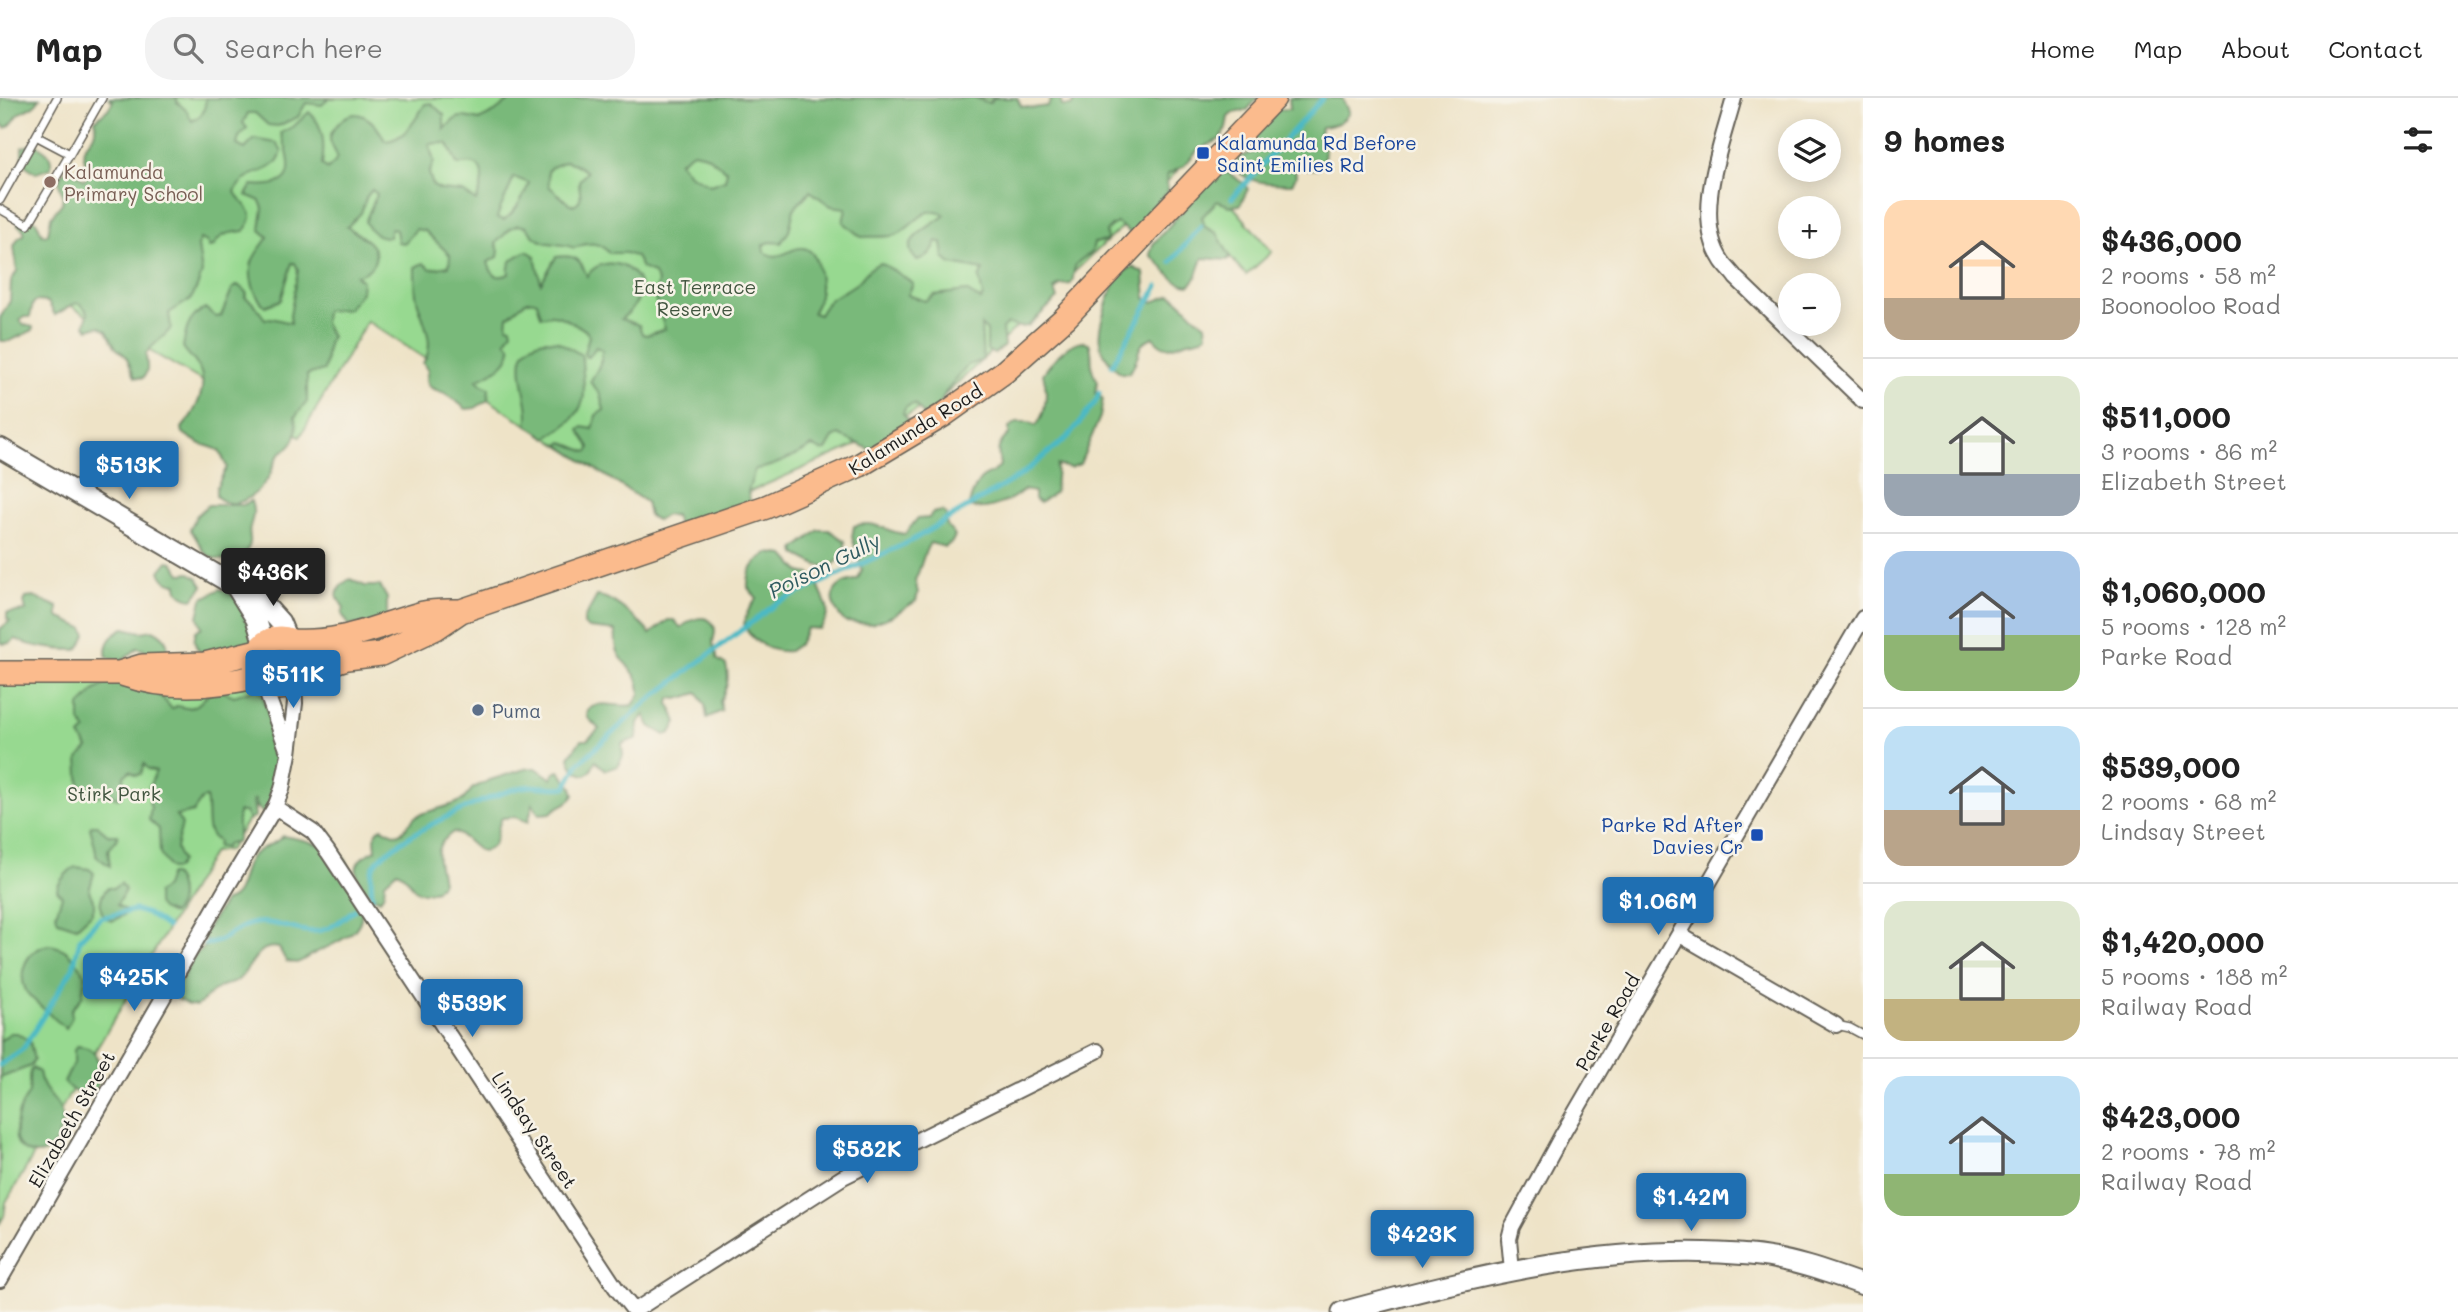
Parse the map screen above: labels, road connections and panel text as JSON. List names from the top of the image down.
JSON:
{
  "streets": {
    "main road": ["Kalamunda Road"],
    "street": ["Parke Road", "Elizabeth Street", "Lindsay Street"]
  },
  "crossings": [
    ["Kalamunda Road", "Elizabeth Street"],
    ["Elizabeth Street", "Lindsay Street"]
  ],
  "water": ["Poison Gully"],
  "parks": ["East Terrace Reserve", "Stirk Park"],
  "places": {
    "transit": ["Kalamunda Rd Before Saint Emilies Rd", "Parke Rd After Davies Cr"],
    "other": ["Kalamunda Primary School", "Puma"]
  },
  "page": {
    "header": "Map",
    "search": "Search here",
    "nav": [
      "Home",
      "Map",
      "About",
      "Contact"
    ],
    "heading": "9 homes",
    "map_buttons": ["+", "−"],
    "list": [
      {
        "name": "$436,000",
        "note": "2 rooms · 58 m² · Boonooloo Road"
      },
      {
        "name": "$511,000",
        "note": "3 rooms · 86 m² · Elizabeth Street"
      },
      {
        "name": "$1,060,000",
        "note": "5 rooms · 128 m² · Parke Road"
      },
      {
        "name": "$539,000",
        "note": "2 rooms · 68 m² · Lindsay Street"
      },
      {
        "name": "$1,420,000",
        "note": "5 rooms · 188 m² · Railway Road"
      },
      {
        "name": "$423,000",
        "note": "2 rooms · 78 m² · Railway Road"
      }
    ],
    "price": [
      "$513K",
      "$436K",
      "$511K",
      "$1.06M",
      "$425K",
      "$539K",
      "$582K",
      "$1.42M",
      "$423K"
    ]
  }
}
